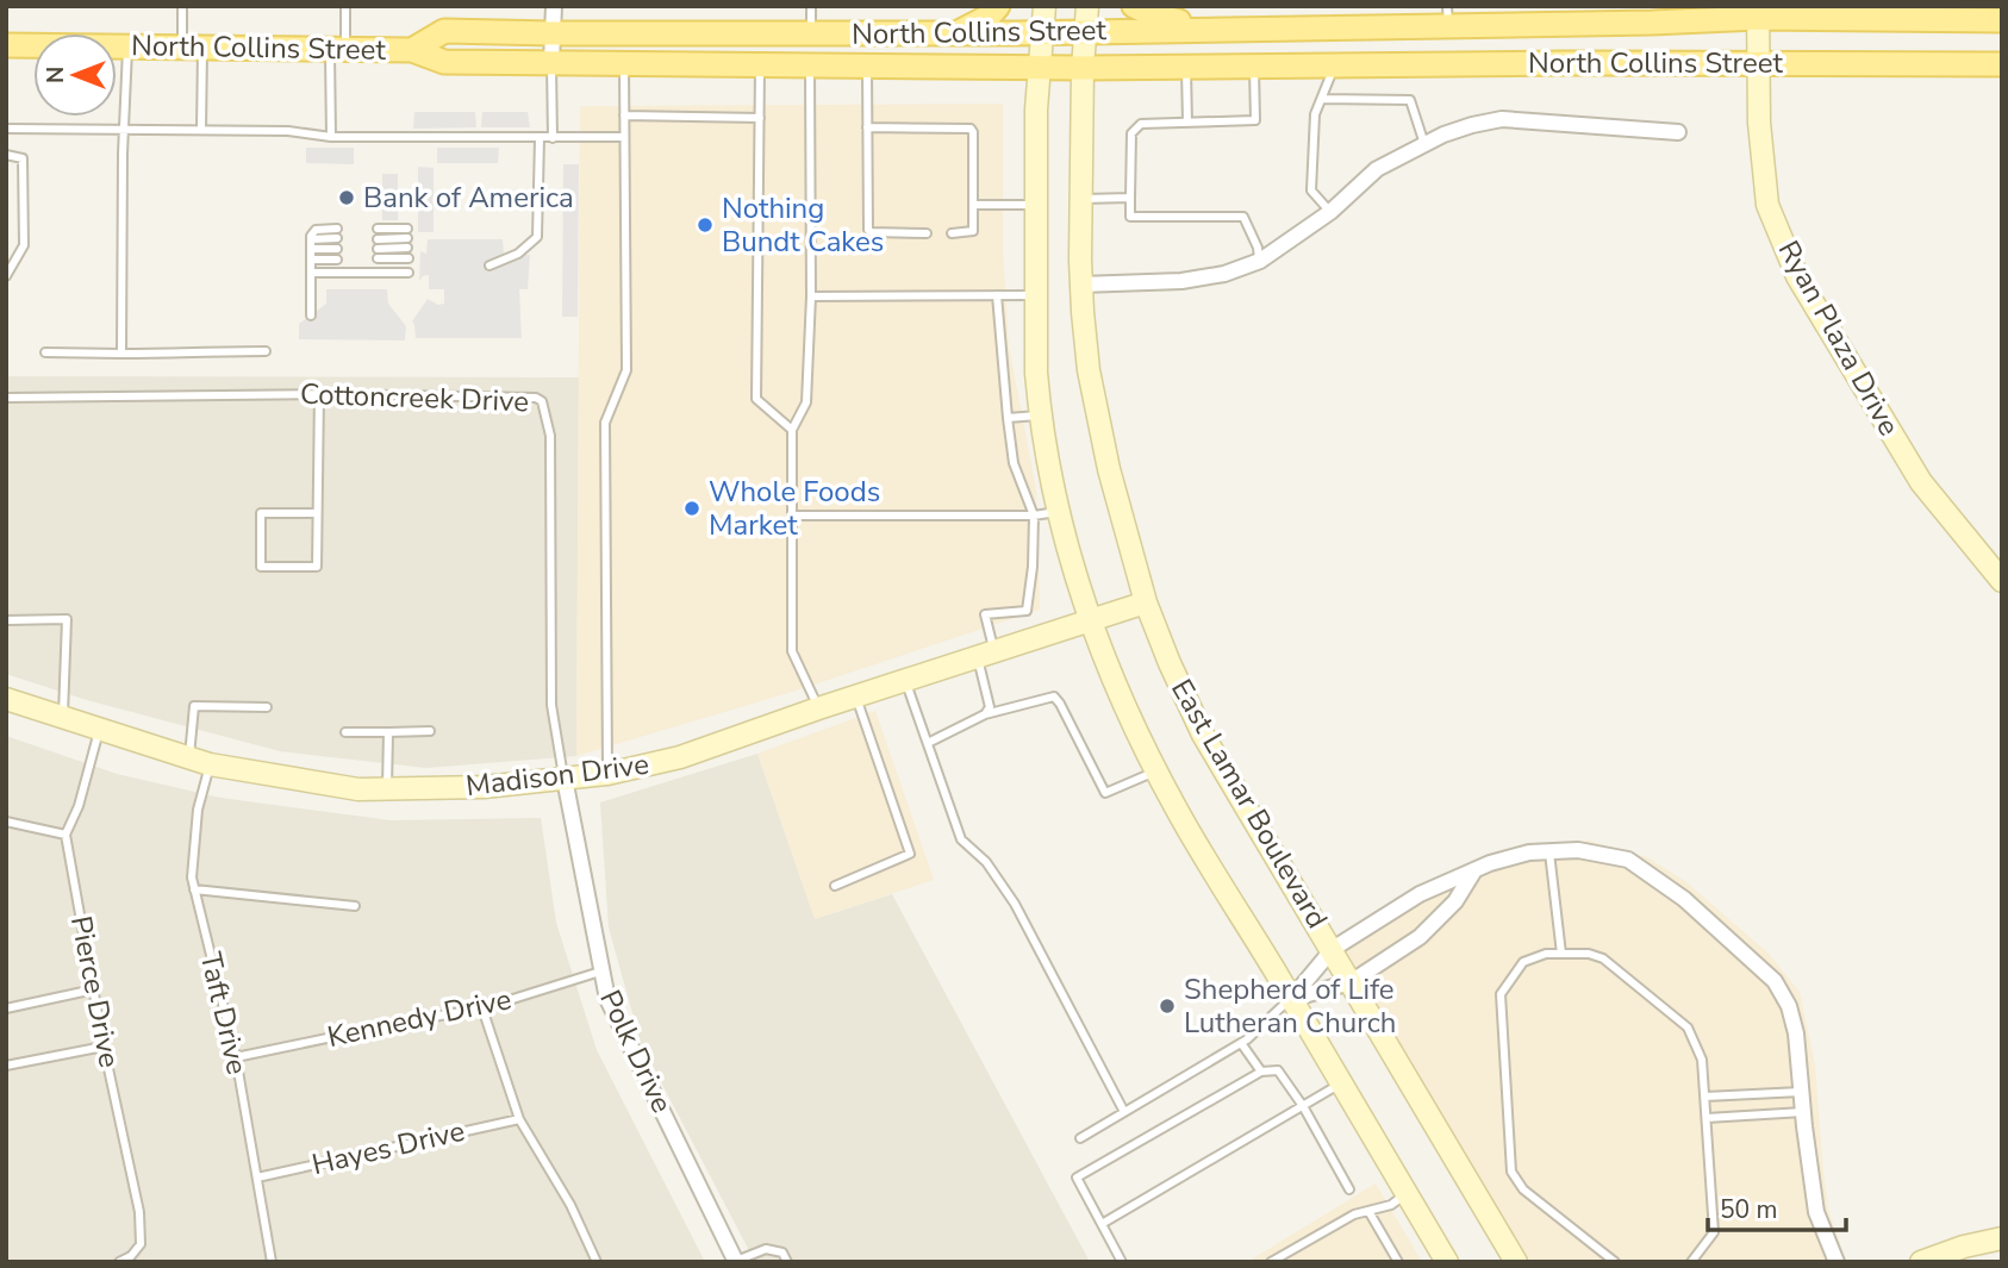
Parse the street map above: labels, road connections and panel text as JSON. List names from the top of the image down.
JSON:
{
  "streets": {
    "main road": [
      "North Collins Street",
      "Ryan Plaza Drive",
      "Madison Drive",
      "East Lamar Boulevard"
    ],
    "street": ["Polk Drive"],
    "lane": [
      "Cottoncreek Drive",
      "Pierce Drive",
      "Taft Drive",
      "Kennedy Drive",
      "Hayes Drive"
    ]
  },
  "crossings": [
    ["North Collins Street", "Ryan Plaza Drive"],
    ["North Collins Street", "East Lamar Boulevard"],
    ["Cottoncreek Drive", "Madison Drive"],
    ["Cottoncreek Drive", "Polk Drive"],
    ["Madison Drive", "East Lamar Boulevard"],
    ["Madison Drive", "Taft Drive"],
    ["Madison Drive", "Polk Drive"],
    ["Taft Drive", "Kennedy Drive"],
    ["Taft Drive", "Hayes Drive"],
    ["Kennedy Drive", "Polk Drive"]
  ],
  "places": [
    "Bank of America",
    "Nothing Bundt Cakes",
    "Whole Foods Market",
    "Shepherd of Life Lutheran Church"
  ],
  "scale_bar": "50 m",
  "north": "left"
}
